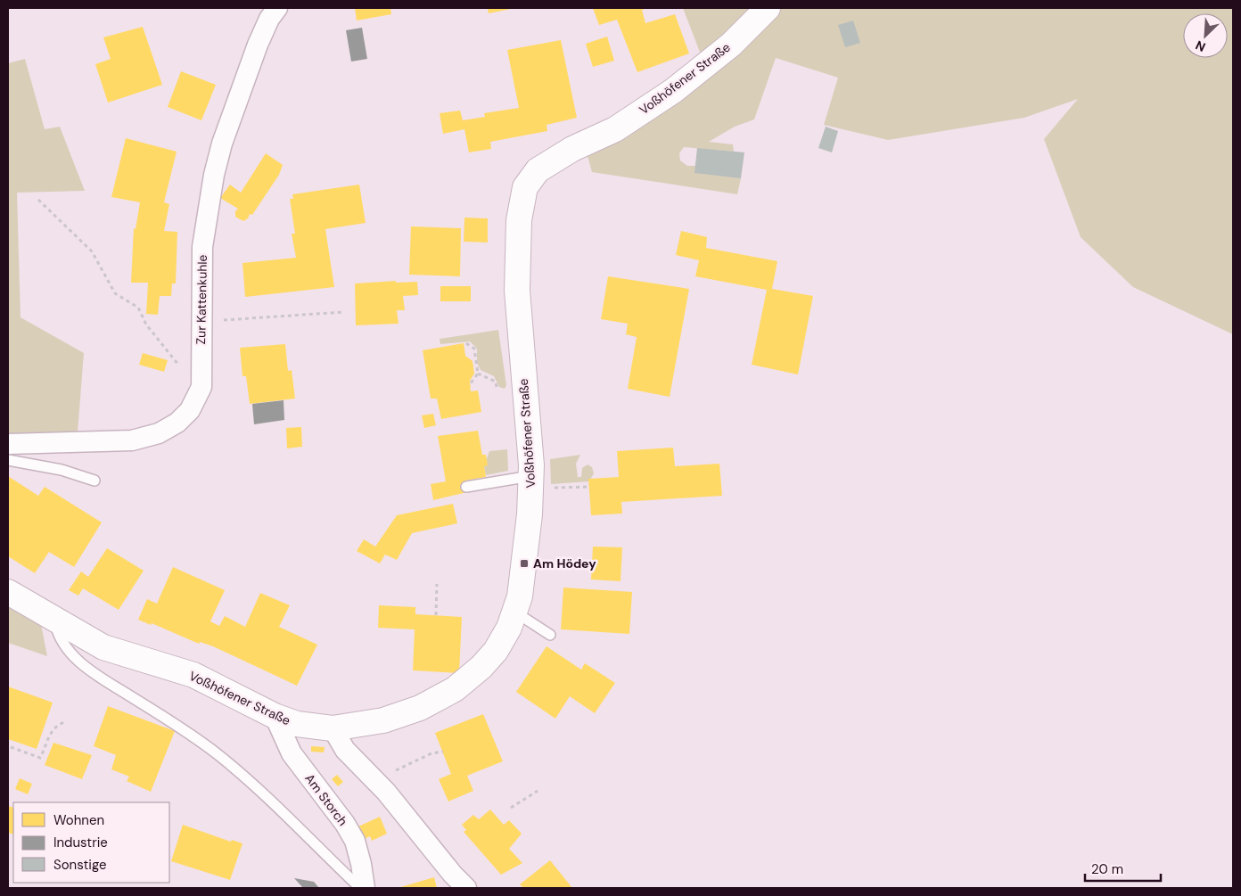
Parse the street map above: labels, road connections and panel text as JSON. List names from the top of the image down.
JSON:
{
  "streets": {
    "street": ["Voßhöfener Straße", "Zur Kattenkuhle", "Am Storch"]
  },
  "crossings": [
    ["Voßhöfener Straße", "Am Storch"]
  ],
  "places": {
    "transit": ["Am Hödey"]
  },
  "legend": ["Wohnen", "Industrie", "Sonstige"],
  "scale_bar": "20 m",
  "north": "bottom left"
}
